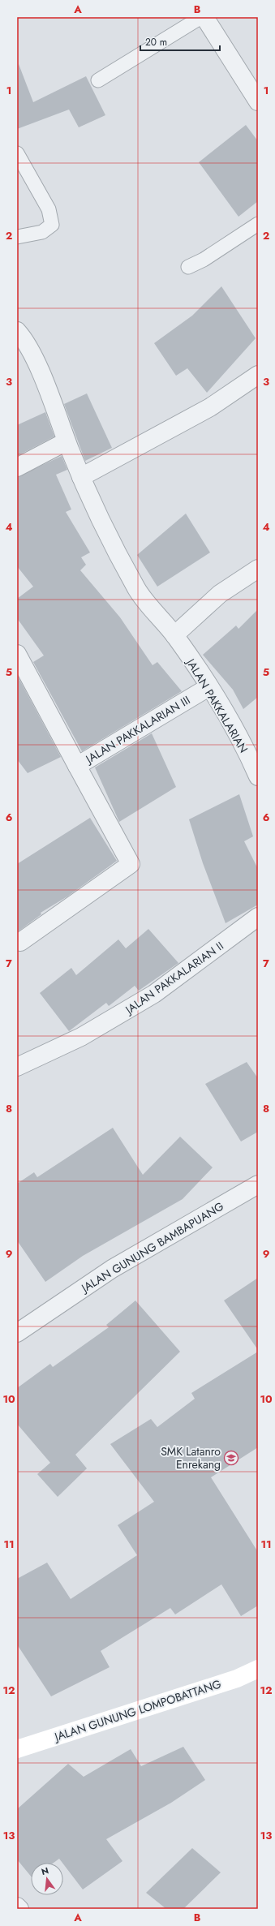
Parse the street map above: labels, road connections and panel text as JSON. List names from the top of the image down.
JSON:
{
  "streets": {
    "main road": ["JALAN GUNUNG LOMPOBATTANG"],
    "street": [
      "JALAN PAKKALARIAN",
      "JALAN PAKKALARIAN III",
      "JALAN PAKKALARIAN II",
      "JALAN GUNUNG BAMBAPUANG"
    ]
  },
  "crossings": [
    ["JALAN PAKKALARIAN", "JALAN PAKKALARIAN III"]
  ],
  "places": {
    "school or university": ["SMK Latanro Enrekang"]
  },
  "scale_bar": "20 m",
  "north": "top",
  "grid": {
    "columns": ["A", "B"],
    "rows": [
      "1",
      "2",
      "3",
      "4",
      "5",
      "6",
      "7",
      "8",
      "9",
      "10",
      "11",
      "12",
      "13"
    ]
  }
}
